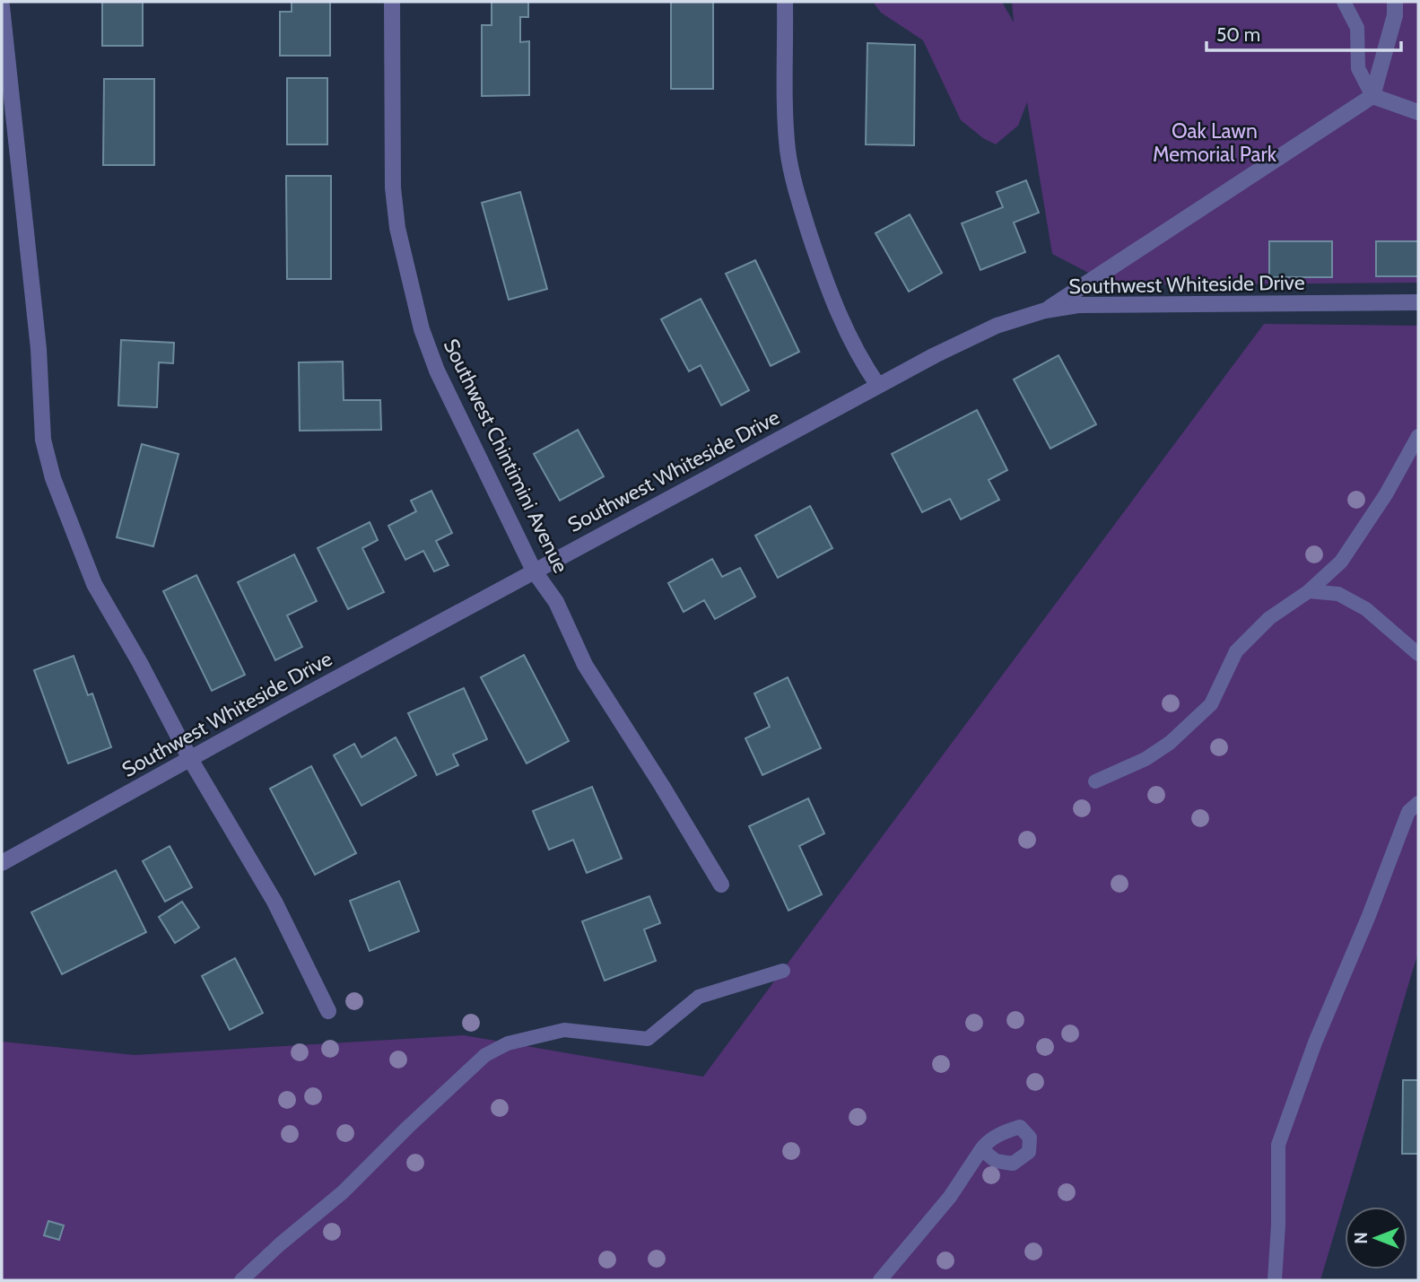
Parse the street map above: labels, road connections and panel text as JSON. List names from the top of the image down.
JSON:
{
  "streets": {
    "street": ["Southwest Whiteside Drive", "Southwest Chintimini Avenue"]
  },
  "crossings": [
    ["Southwest Whiteside Drive", "Southwest Chintimini Avenue"]
  ],
  "parks": ["Oak Lawn Memorial Park"],
  "scale_bar": "50 m",
  "north": "left"
}
